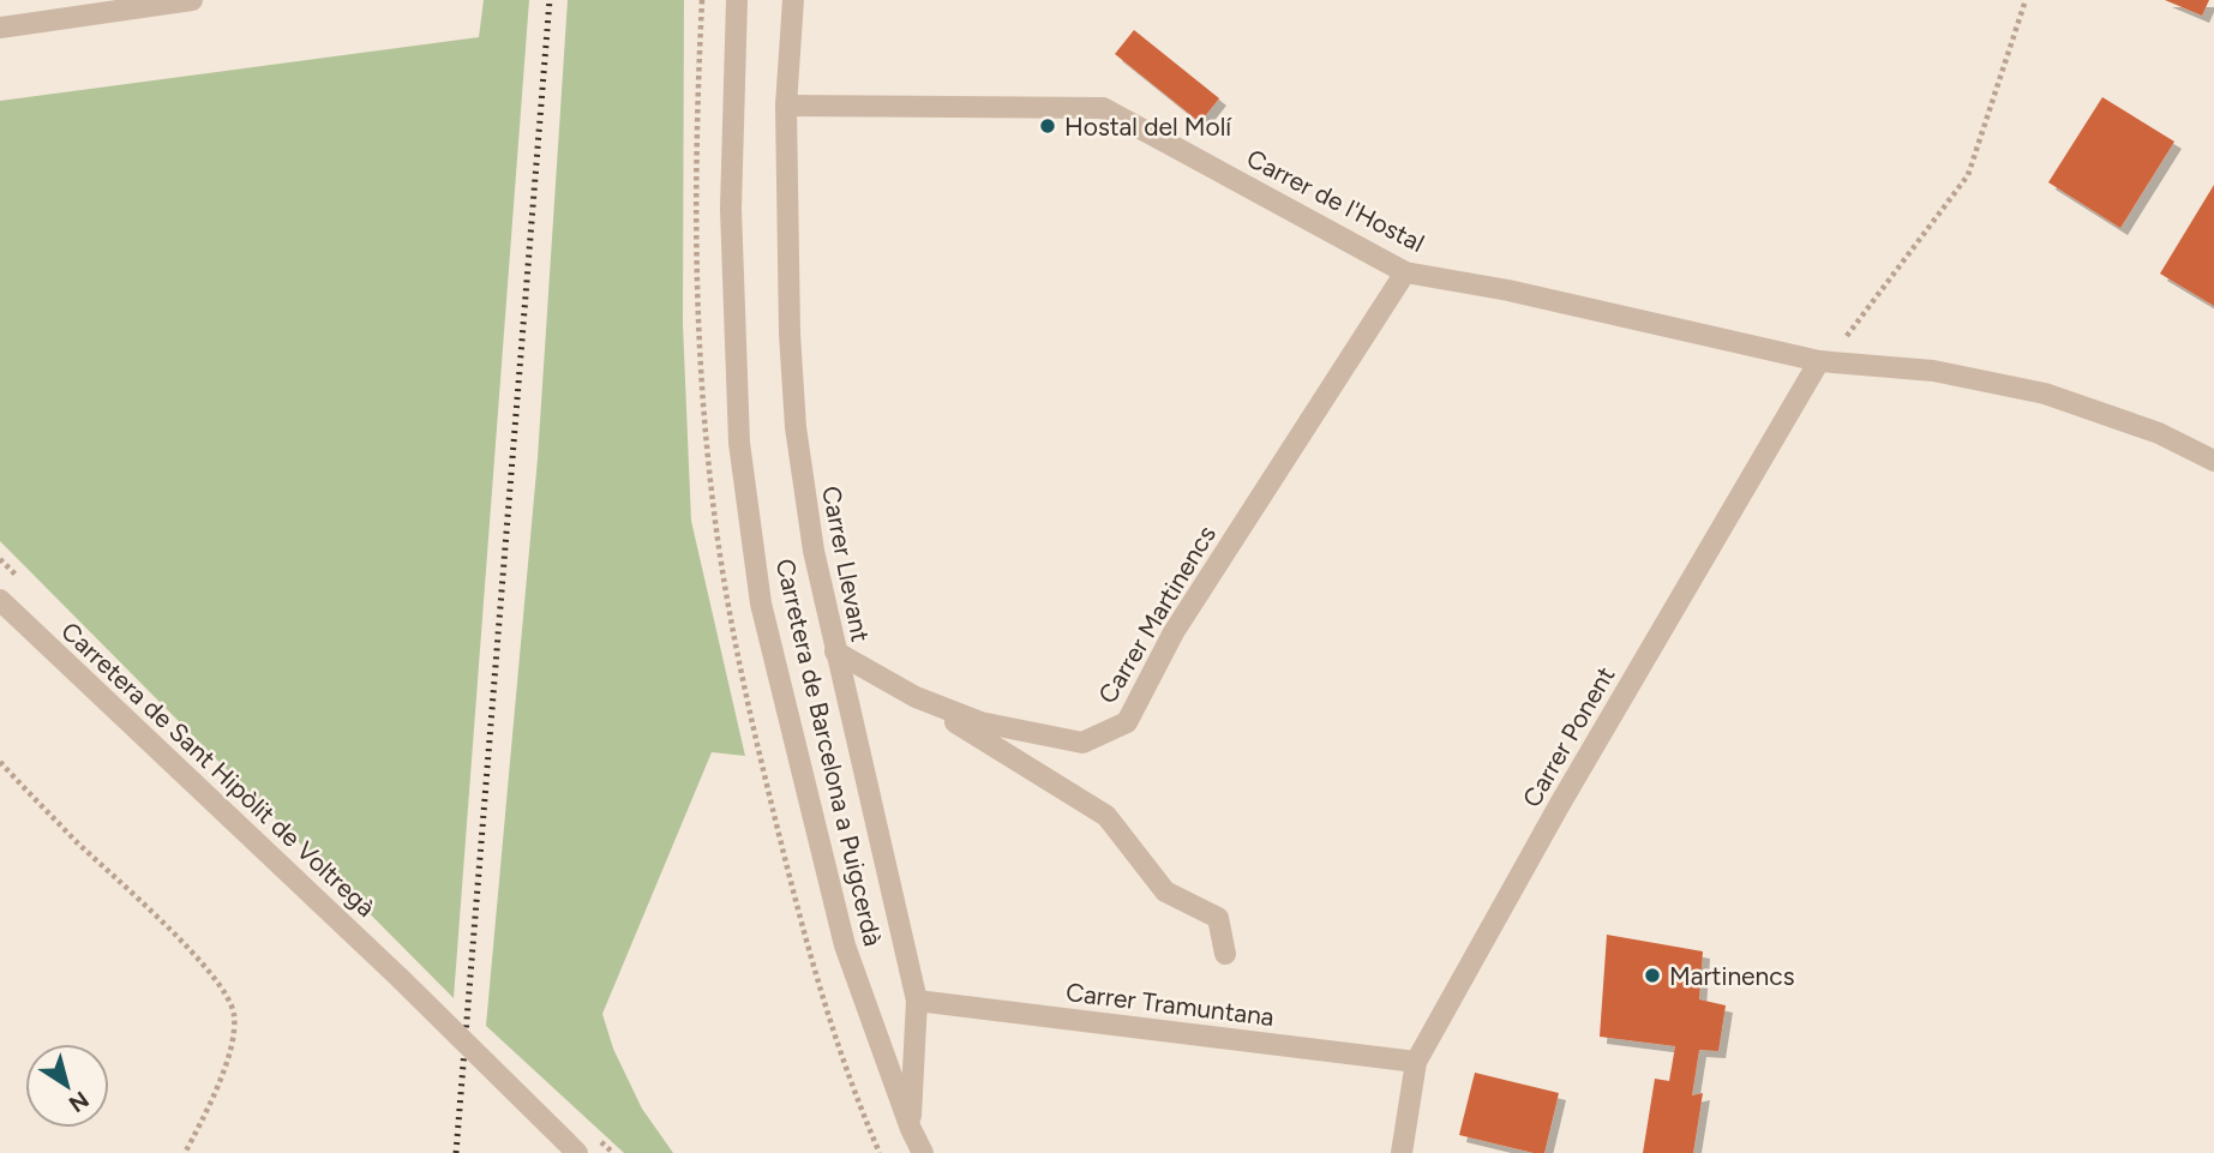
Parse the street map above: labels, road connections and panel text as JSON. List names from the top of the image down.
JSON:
{
  "streets": {
    "street": [
      "Carrer de l'Hostal",
      "Carrer Llevant",
      "Carrer Martinencs",
      "Carrer Ponent",
      "Carretera de Barcelona a Puigcerdà",
      "Carretera de Sant Hipòlit de Voltregà",
      "Carrer Tramuntana"
    ]
  },
  "crossings": [
    ["Carrer de l'Hostal", "Carrer Llevant"],
    ["Carrer de l'Hostal", "Carrer Martinencs"],
    ["Carrer de l'Hostal", "Carrer Ponent"],
    ["Carrer Llevant", "Carrer Martinencs"],
    ["Carrer Llevant", "Carretera de Barcelona a Puigcerdà"],
    ["Carrer Llevant", "Carrer Tramuntana"],
    ["Carrer Ponent", "Carrer Tramuntana"]
  ],
  "places": ["Hostal del Molí", "Martinencs"],
  "north": "bottom right"
}
